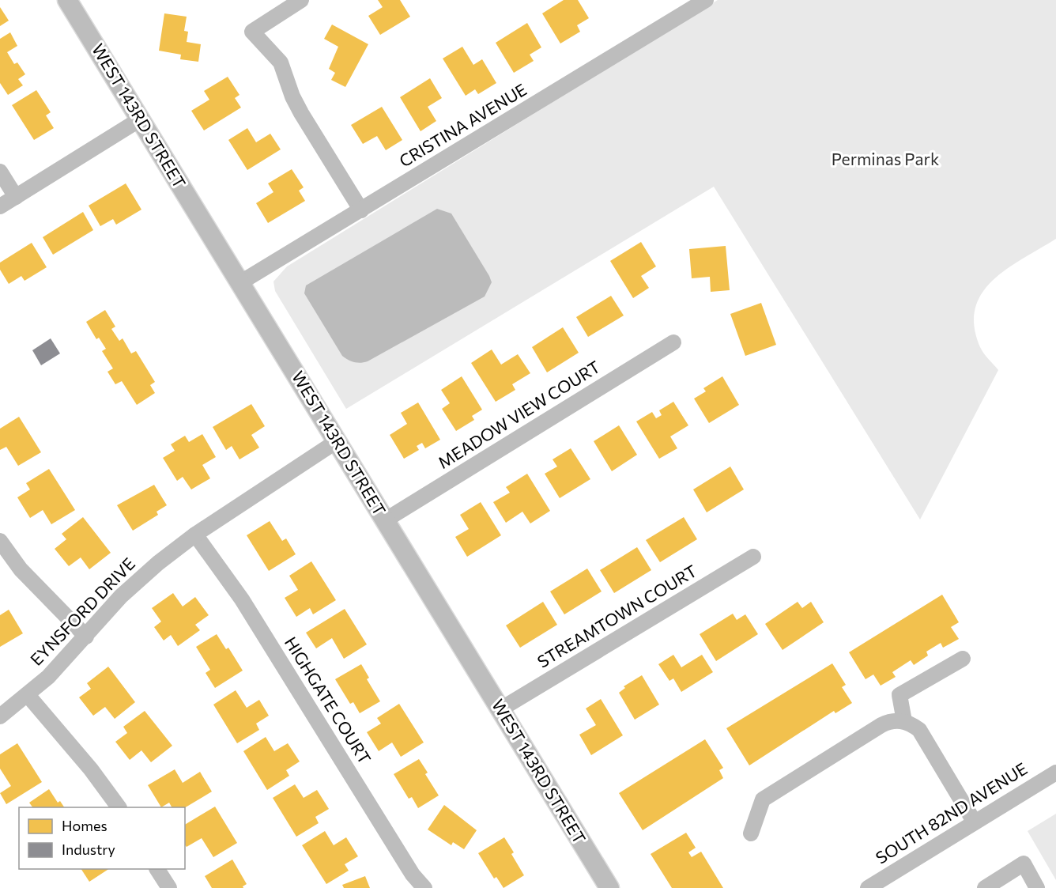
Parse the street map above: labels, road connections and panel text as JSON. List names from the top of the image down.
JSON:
{
  "streets": {
    "main road": ["WEST 143RD STREET"],
    "street": [
      "CRISTINA AVENUE",
      "MEADOW VIEW COURT",
      "EYNSFORD DRIVE",
      "STREAMTOWN COURT",
      "HIGHGATE COURT",
      "SOUTH 82ND AVENUE"
    ]
  },
  "crossings": [
    ["WEST 143RD STREET", "CRISTINA AVENUE"],
    ["WEST 143RD STREET", "MEADOW VIEW COURT"],
    ["WEST 143RD STREET", "EYNSFORD DRIVE"],
    ["WEST 143RD STREET", "STREAMTOWN COURT"],
    ["EYNSFORD DRIVE", "HIGHGATE COURT"]
  ],
  "parks": ["Perminas Park"],
  "legend": ["Homes", "Industry"]
}
